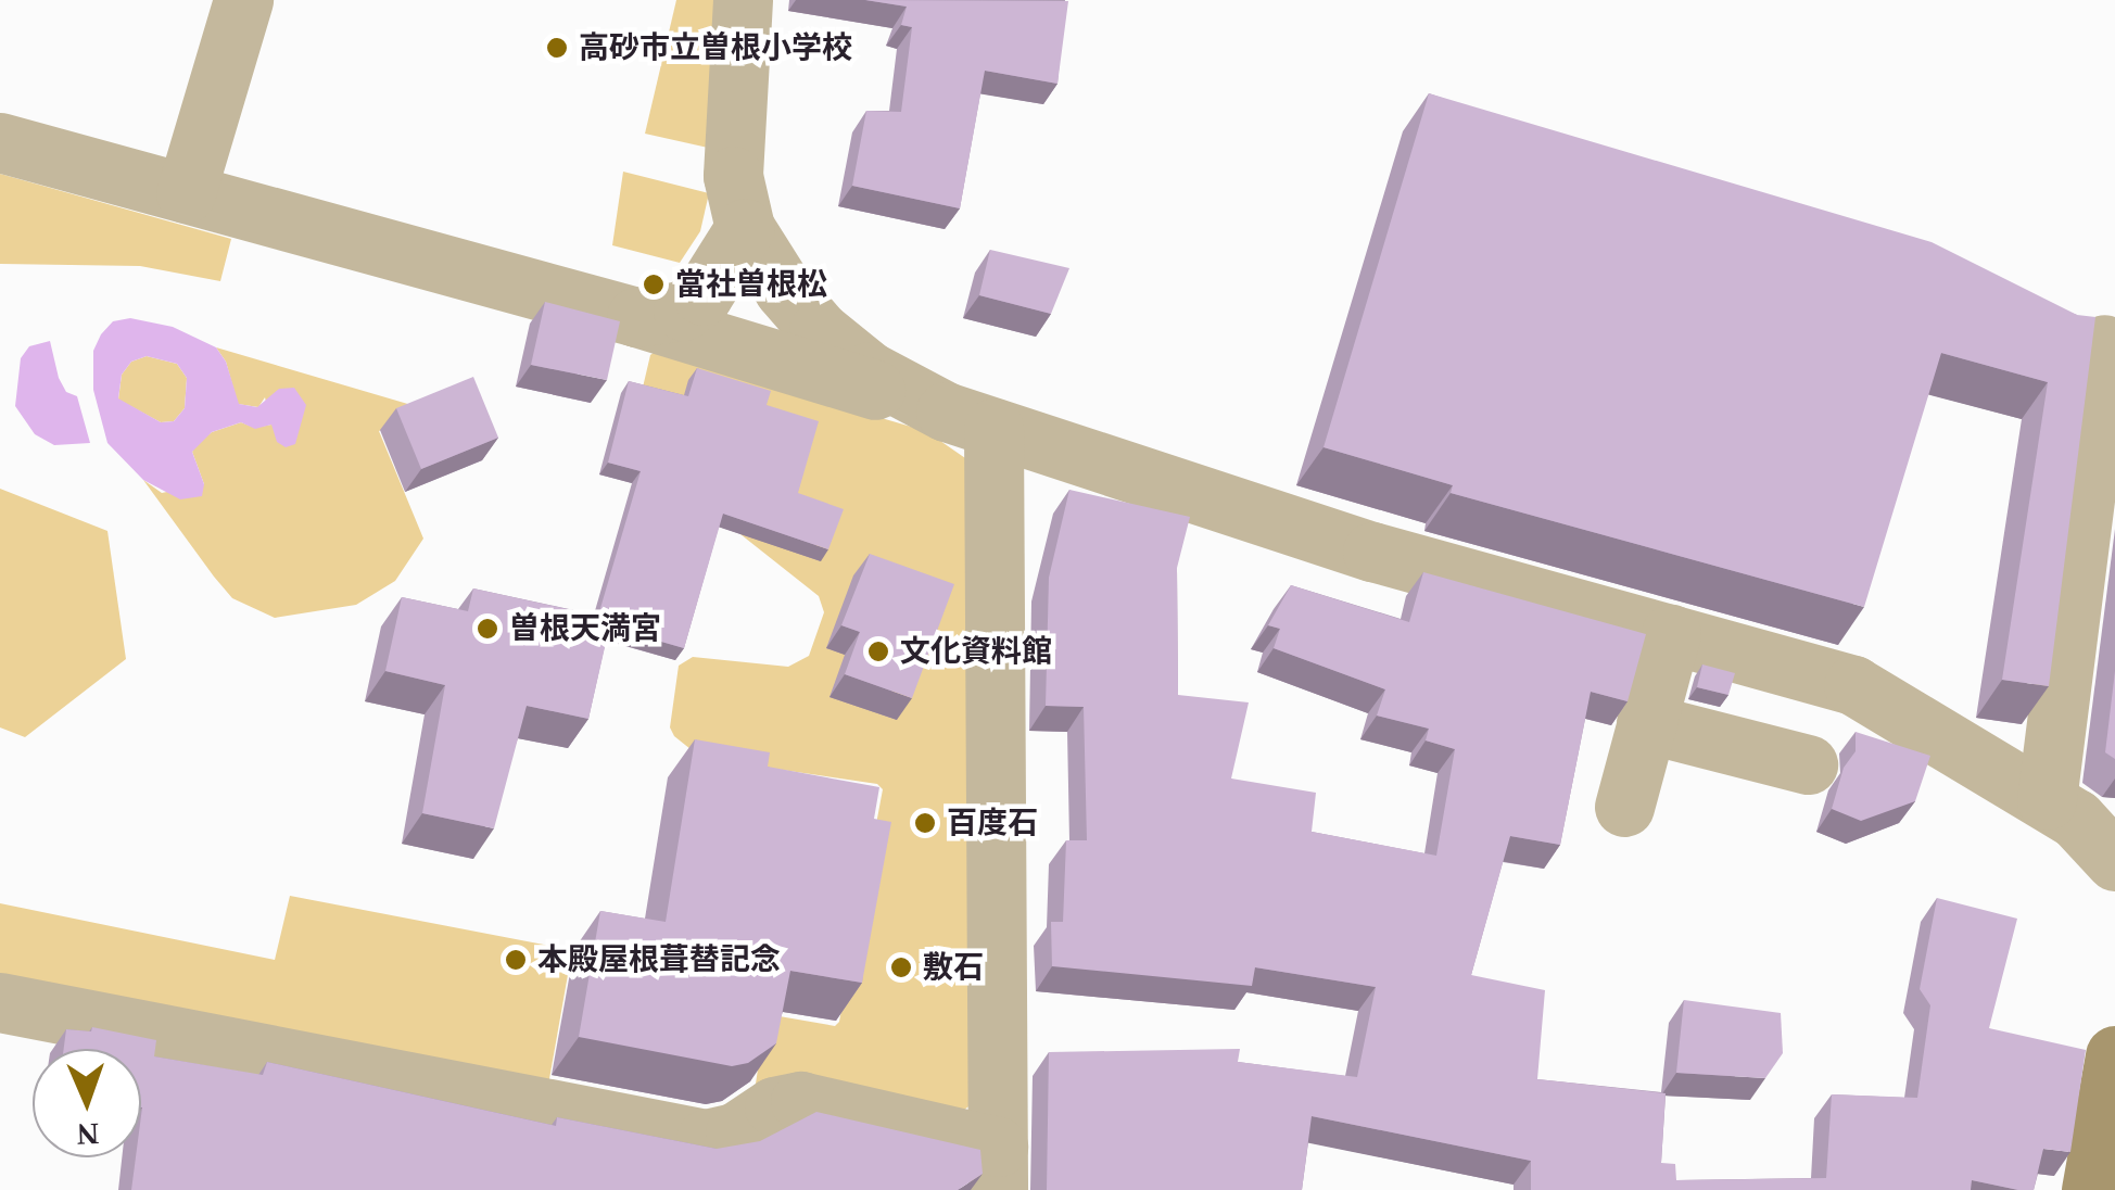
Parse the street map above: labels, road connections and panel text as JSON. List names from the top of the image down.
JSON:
{
  "places": [
    "高砂市立曽根小学校",
    "當社曽根松",
    "曽根天満宮",
    "文化資料館",
    "百度石",
    "本殿屋根葺替記念",
    "敷石"
  ],
  "north": "bottom"
}
